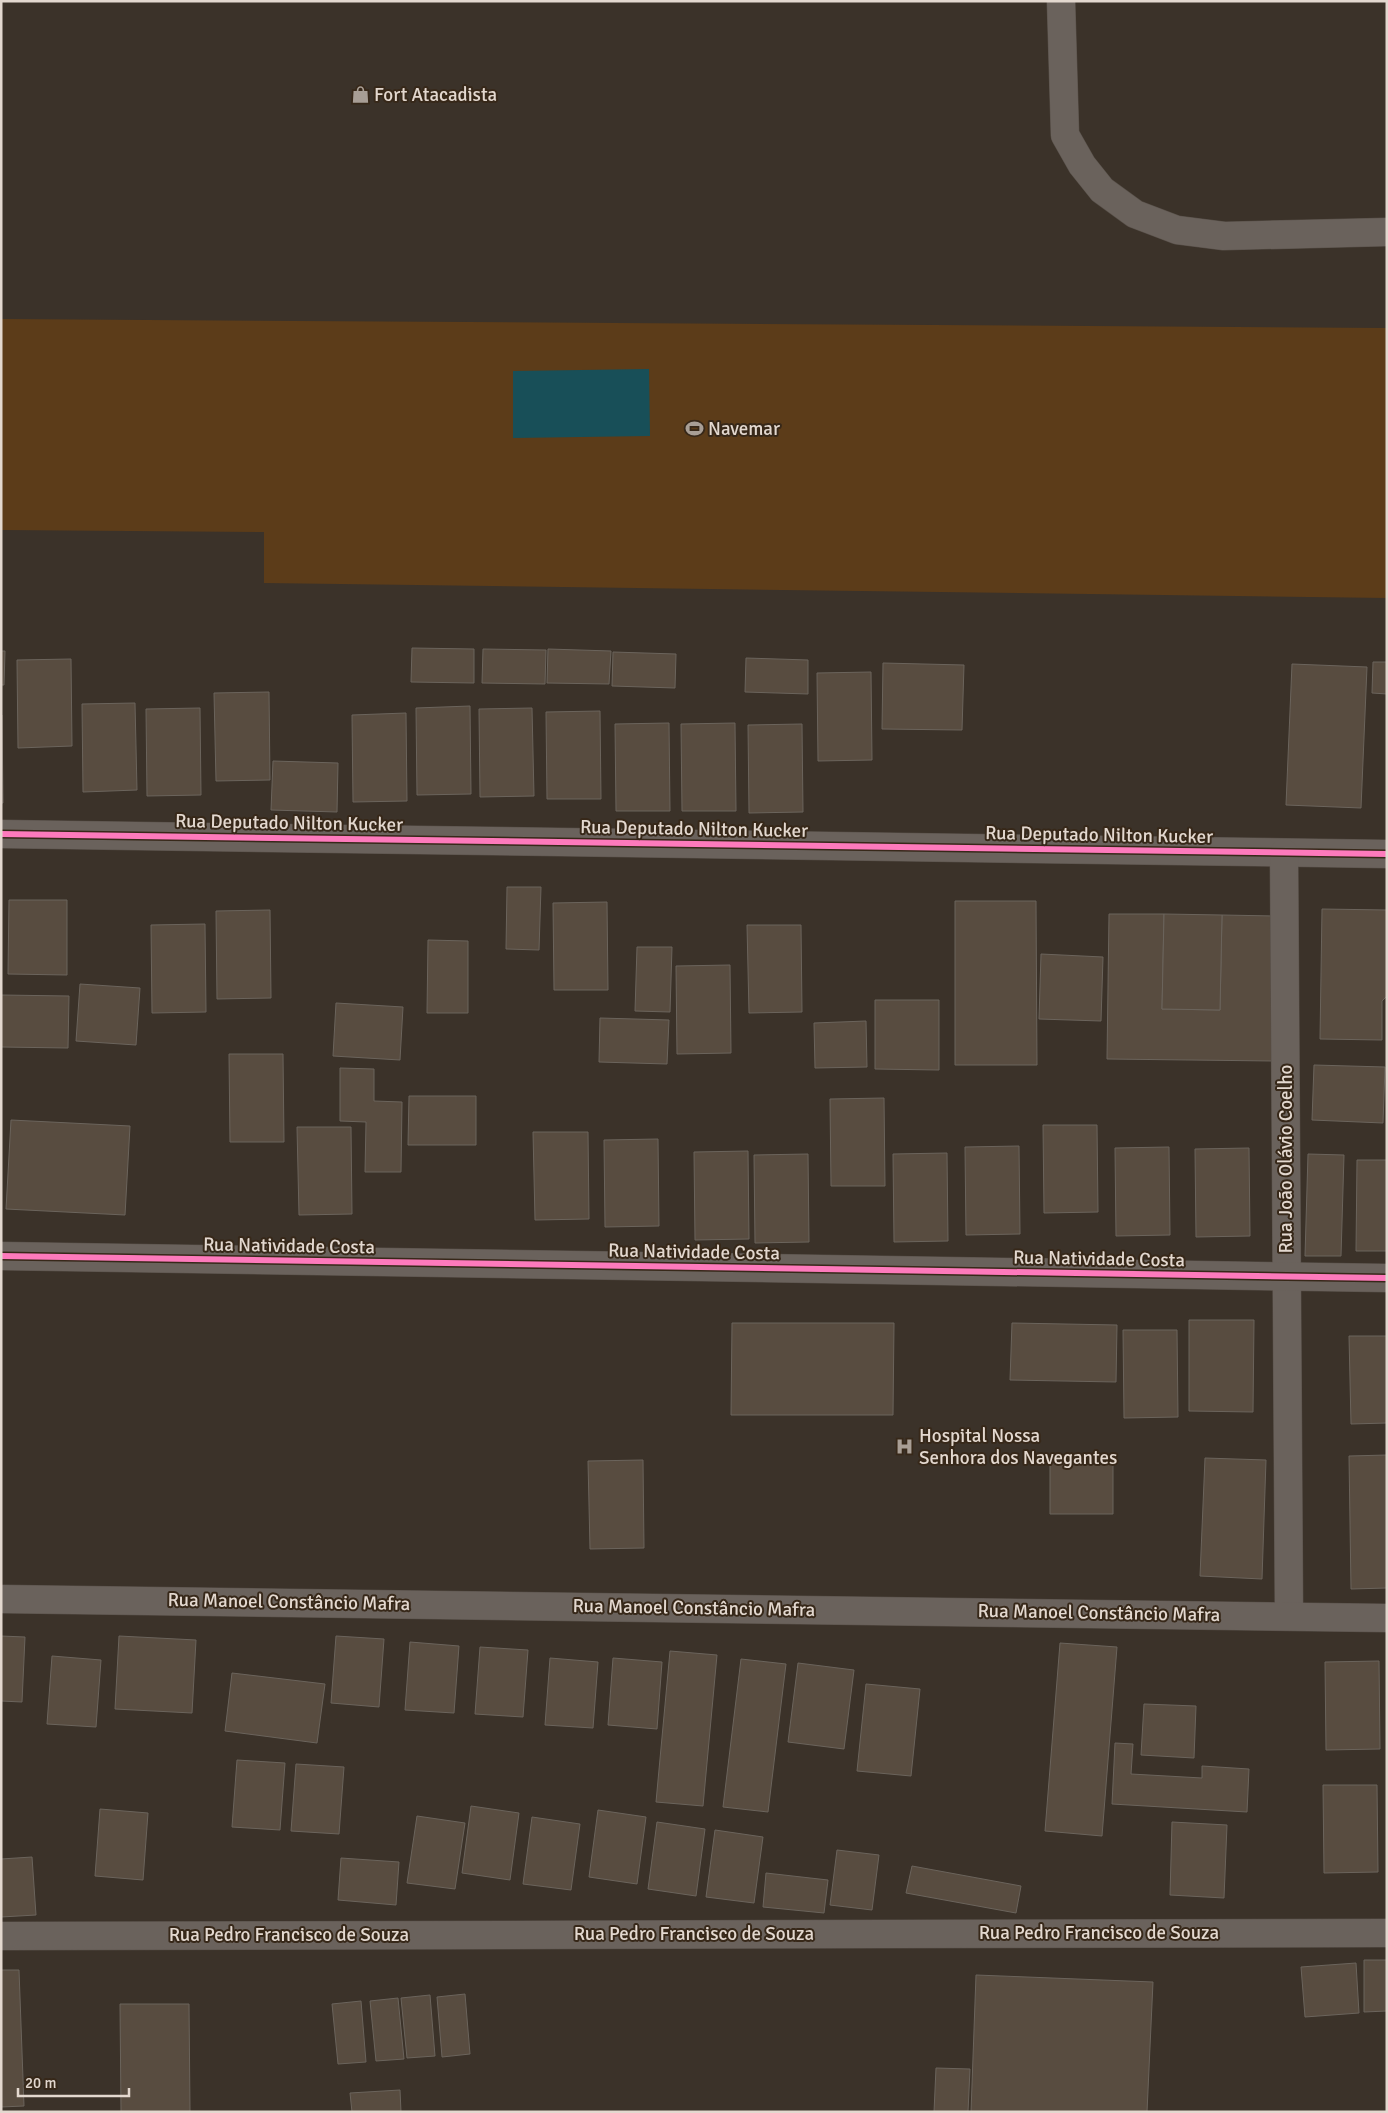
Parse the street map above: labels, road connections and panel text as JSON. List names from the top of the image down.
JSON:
{
  "streets": {
    "street": [
      "Rua Deputado Nilton Kucker",
      "Rua João Olávio Coelho",
      "Rua Natividade Costa",
      "Rua Manoel Constâncio Mafra",
      "Rua Pedro Francisco de Souza"
    ]
  },
  "crossings": [
    ["Rua Deputado Nilton Kucker", "Rua João Olávio Coelho"],
    ["Rua João Olávio Coelho", "Rua Natividade Costa"],
    ["Rua João Olávio Coelho", "Rua Manoel Constâncio Mafra"]
  ],
  "places": {
    "shop": ["Fort Atacadista"],
    "sports": ["Navemar"],
    "hospital": ["Hospital Nossa Senhora dos Navegantes"]
  },
  "scale_bar": "20 m"
}
